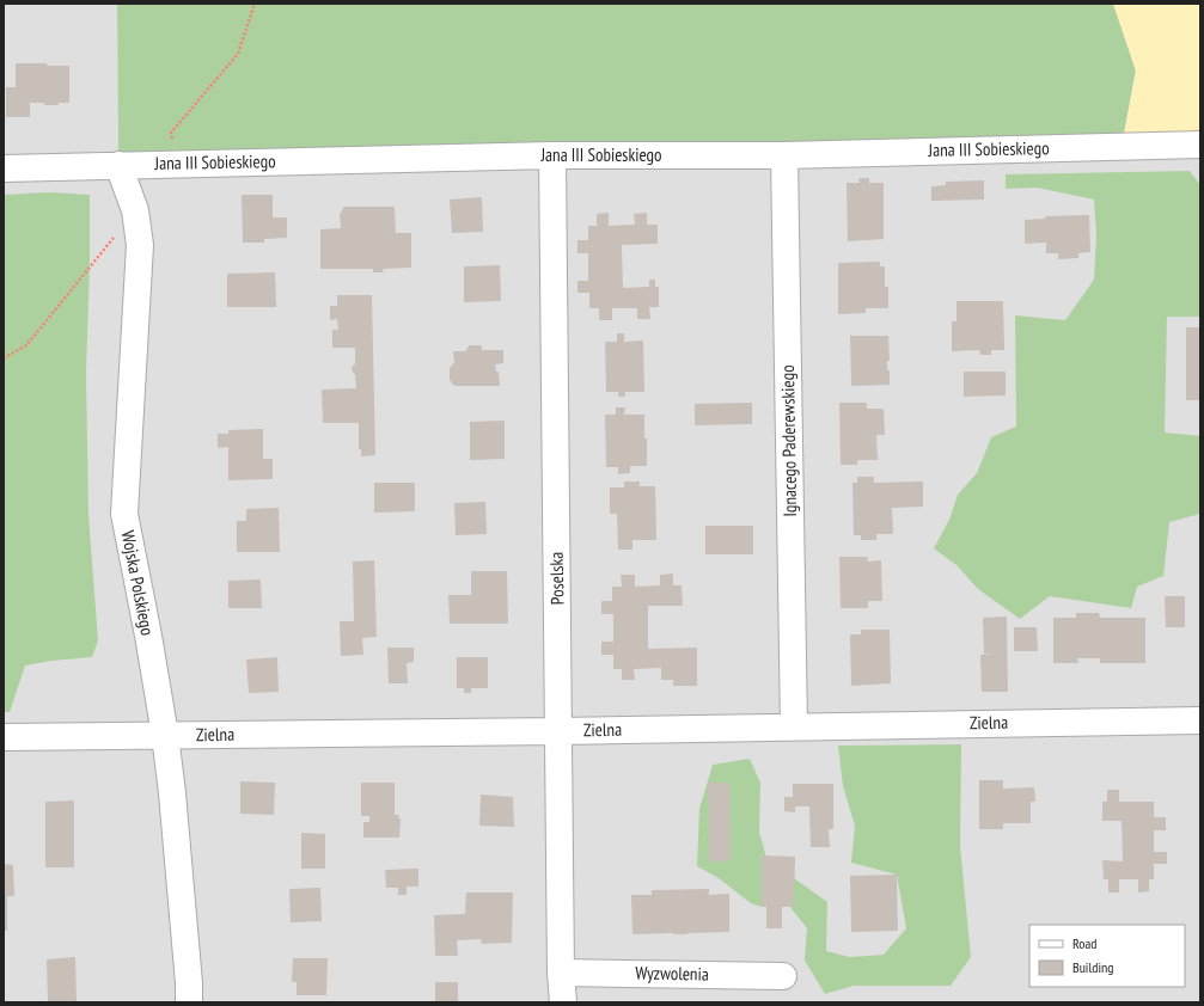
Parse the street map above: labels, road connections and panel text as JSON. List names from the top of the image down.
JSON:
{
  "streets": {
    "street": [
      "Jana III Sobieskiego",
      "Ignacego Paderewskiego",
      "Poselska",
      "Wojska Polskiego",
      "Zielna",
      "Wyzwolenia"
    ]
  },
  "crossings": [
    ["Jana III Sobieskiego", "Ignacego Paderewskiego"],
    ["Jana III Sobieskiego", "Poselska"],
    ["Jana III Sobieskiego", "Wojska Polskiego"],
    ["Ignacego Paderewskiego", "Zielna"],
    ["Poselska", "Zielna"],
    ["Poselska", "Wyzwolenia"],
    ["Wojska Polskiego", "Zielna"]
  ],
  "legend": ["Road", "Building"]
}
